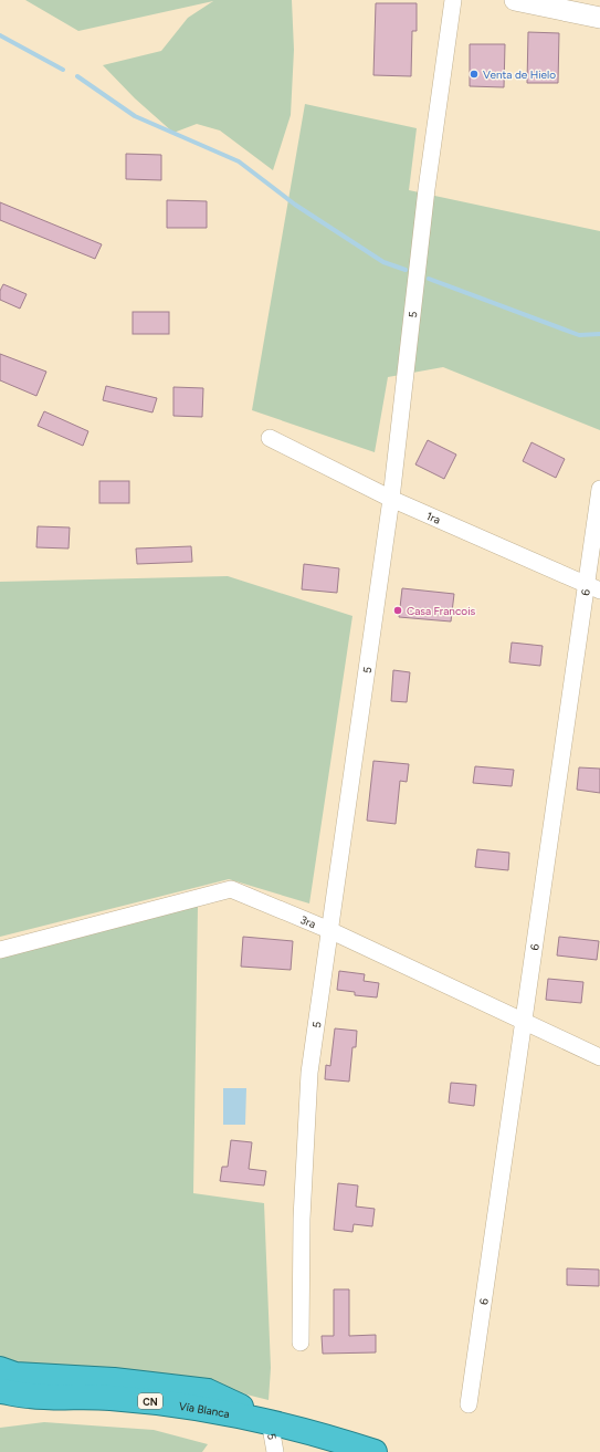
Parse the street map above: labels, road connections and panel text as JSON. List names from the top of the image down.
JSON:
{
  "streets": {
    "highway": ["CN", "Vía Blanca"],
    "street": [
      "5",
      "1ra",
      "6",
      "3ra"
    ]
  },
  "crossings": [
    ["5", "1ra"],
    ["5", "3ra"],
    ["5", "Vía Blanca"],
    ["1ra", "6"],
    ["6", "3ra"]
  ],
  "places": ["Venta de Hielo", "Casa Francois"]
}
